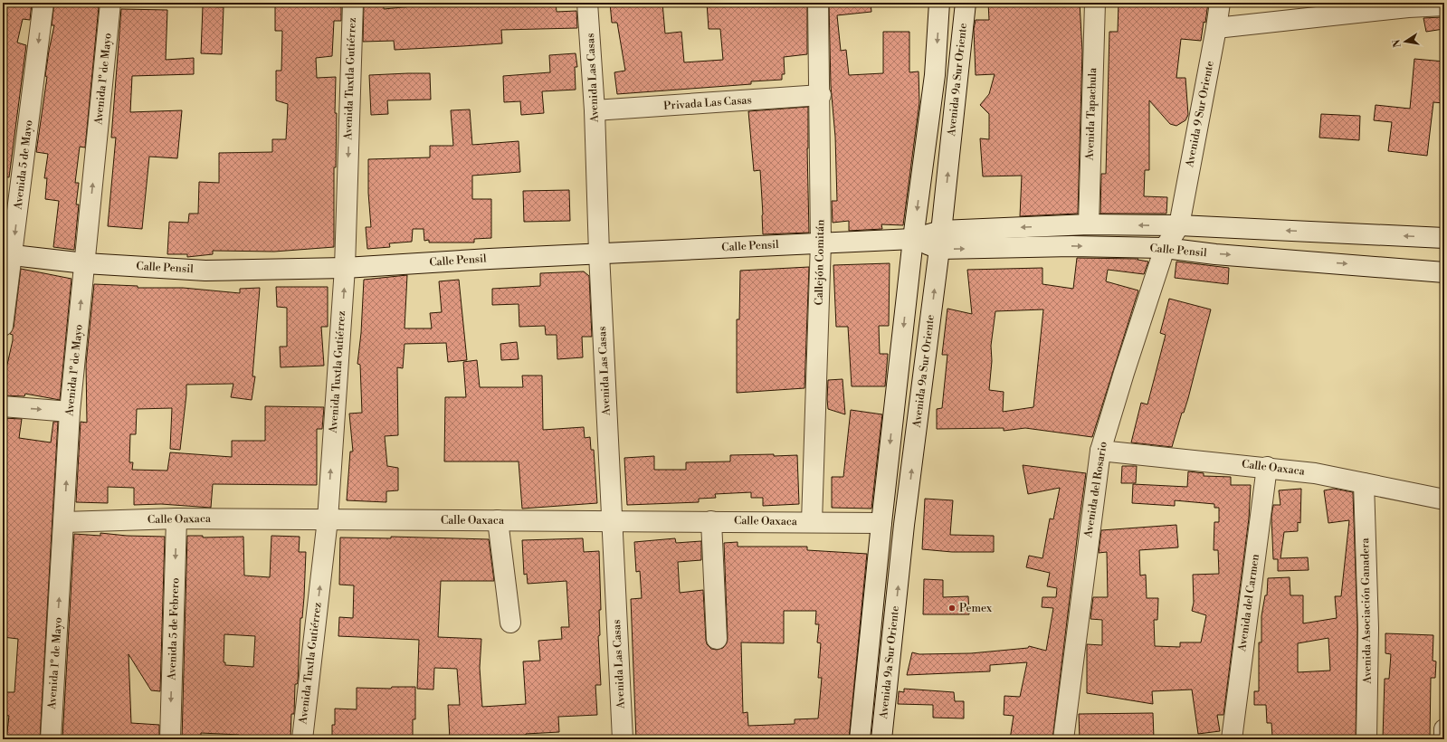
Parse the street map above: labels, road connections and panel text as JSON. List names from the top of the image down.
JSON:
{
  "streets": {
    "street": [
      "Avenida Las Casas",
      "Avenida 1º de Mayo",
      "Avenida Tuxtla Gutiérrez",
      "Avenida 9a Sur Oriente",
      "Privada Las Casas",
      "Avenida Tapachula",
      "Avenida 9 Sur Oriente",
      "Avenida 5 de Mayo",
      "Calle Pensil",
      "Callejón Comitán",
      "Calle Oaxaca",
      "Avenida del Rosario",
      "Avenida del Carmen",
      "Avenida Asociación Ganadera",
      "Avenida 5 de Febrero"
    ]
  },
  "crossings": [
    ["Avenida Las Casas", "Privada Las Casas"],
    ["Avenida Las Casas", "Calle Pensil"],
    ["Avenida Las Casas", "Calle Oaxaca"],
    ["Avenida 1º de Mayo", "Calle Pensil"],
    ["Avenida 1º de Mayo", "Calle Oaxaca"],
    ["Avenida Tuxtla Gutiérrez", "Calle Pensil"],
    ["Avenida Tuxtla Gutiérrez", "Calle Oaxaca"],
    ["Avenida 9a Sur Oriente", "Calle Pensil"],
    ["Avenida 9a Sur Oriente", "Calle Oaxaca"],
    ["Privada Las Casas", "Callejón Comitán"],
    ["Avenida Tapachula", "Calle Pensil"],
    ["Avenida 9 Sur Oriente", "Calle Pensil"],
    ["Avenida 9 Sur Oriente", "Avenida del Rosario"],
    ["Avenida 5 de Mayo", "Calle Pensil"],
    ["Calle Pensil", "Callejón Comitán"],
    ["Calle Pensil", "Avenida del Rosario"],
    ["Callejón Comitán", "Calle Oaxaca"],
    ["Calle Oaxaca", "Avenida del Rosario"],
    ["Calle Oaxaca", "Avenida del Carmen"],
    ["Calle Oaxaca", "Avenida Asociación Ganadera"],
    ["Calle Oaxaca", "Avenida 5 de Febrero"]
  ],
  "one_way": ["Avenida 1º de Mayo", "Avenida 5 de Mayo", "Avenida 5 de Febrero"],
  "places": ["Pemex"],
  "north": "left"
}
